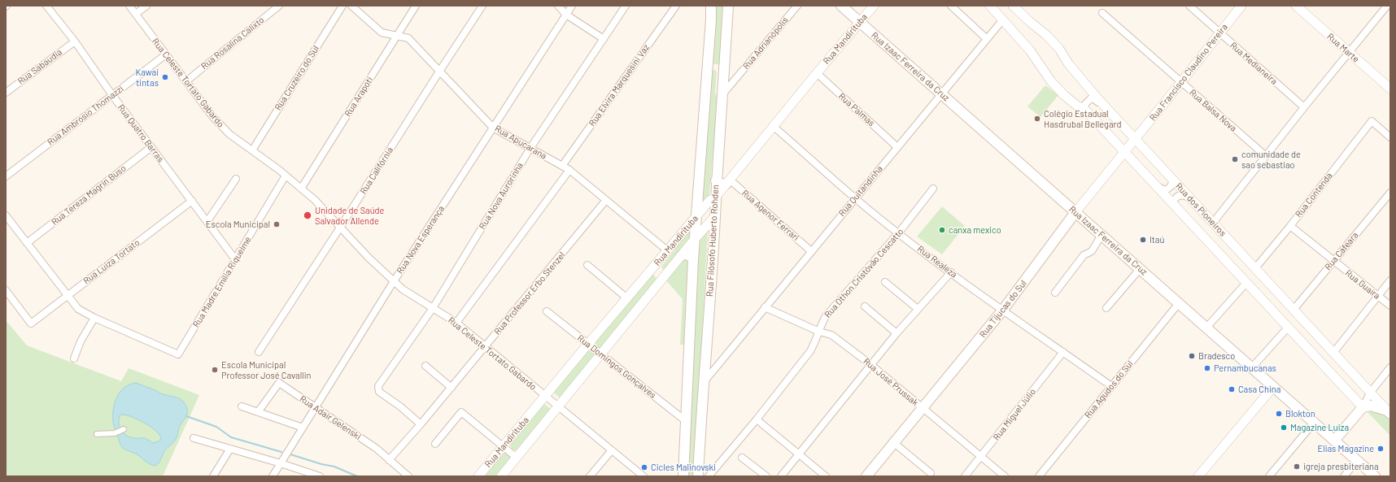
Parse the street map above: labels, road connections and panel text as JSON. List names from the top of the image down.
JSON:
{
  "streets": {
    "main road": ["Rua Izaac Ferreira da Cruz", "Rua Filósofo Huberto Rohden", "Rua Tijucas do Sul"],
    "street": [
      "Rua Mandirituba",
      "Rua Rosalina Calixto",
      "Rua Adrianópolis",
      "Rua Marte",
      "Rua Medianeira",
      "Rua Sabaudia",
      "Rua Francisco Claudino Pereira",
      "Rua Cruzeiro do Sul",
      "Rua Celeste Tortato Gabardo",
      "Rua Elvira Marquesini Vaz",
      "Rua Arapoti",
      "Rua Palmas",
      "Rua Balsa Nova",
      "Rua Ambrósio Thomazzi",
      "Rua Quatro Barras",
      "Rua Apucarana",
      "Rua Califórnia",
      "Rua Quitandinha",
      "Rua Tereza Magrin Buso",
      "Rua Contenda",
      "Rua Nova Aurorinha",
      "Rua dos Pioneiros",
      "Rua Agenor Ferrari",
      "Rua Nova Esperança",
      "Rua Cafeara",
      "Rua Luiza Tortato",
      "Rua Realeza",
      "Rua Othon Cristóvão Cescatto",
      "Rua Madre Emília Riquelme",
      "Rua Guaíra",
      "Rua Professor Erbo Stenzel",
      "Rua Domingos Gonçalves",
      "Rua José Prussak",
      "Rua Agudos do Sul",
      "Rua Miguel Júlio",
      "Rua Adair Gelenski"
    ]
  },
  "crossings": [
    ["Rua Mandirituba", "Rua Izaac Ferreira da Cruz"],
    ["Rua Mandirituba", "Rua Celeste Tortato Gabardo"],
    ["Rua Mandirituba", "Rua Palmas"],
    ["Rua Mandirituba", "Rua Apucarana"],
    ["Rua Mandirituba", "Rua Agenor Ferrari"],
    ["Rua Mandirituba", "Rua Filósofo Huberto Rohden"],
    ["Rua Mandirituba", "Rua Realeza"],
    ["Rua Mandirituba", "Rua Domingos Gonçalves"],
    ["Rua Rosalina Calixto", "Rua Celeste Tortato Gabardo"],
    ["Rua Adrianópolis", "Rua Filósofo Huberto Rohden"],
    ["Rua Medianeira", "Rua Francisco Claudino Pereira"],
    ["Rua Sabaudia", "Rua Quatro Barras"],
    ["Rua Izaac Ferreira da Cruz", "Rua Quitandinha"],
    ["Rua Izaac Ferreira da Cruz", "Rua Tijucas do Sul"],
    ["Rua Izaac Ferreira da Cruz", "Rua Agudos do Sul"],
    ["Rua Francisco Claudino Pereira", "Rua Balsa Nova"],
    ["Rua Francisco Claudino Pereira", "Rua dos Pioneiros"],
    ["Rua Francisco Claudino Pereira", "Rua Tijucas do Sul"],
    ["Rua Cruzeiro do Sul", "Rua Celeste Tortato Gabardo"],
    ["Rua Celeste Tortato Gabardo", "Rua Arapoti"],
    ["Rua Celeste Tortato Gabardo", "Rua Ambrósio Thomazzi"],
    ["Rua Celeste Tortato Gabardo", "Rua Califórnia"],
    ["Rua Celeste Tortato Gabardo", "Rua Nova Aurorinha"],
    ["Rua Celeste Tortato Gabardo", "Rua Nova Esperança"],
    ["Rua Celeste Tortato Gabardo", "Rua Madre Emília Riquelme"],
    ["Rua Celeste Tortato Gabardo", "Rua Professor Erbo Stenzel"],
    ["Rua Elvira Marquesini Vaz", "Rua Apucarana"],
    ["Rua Arapoti", "Rua Apucarana"],
    ["Rua Palmas", "Rua Quitandinha"],
    ["Rua Ambrósio Thomazzi", "Rua Quatro Barras"],
    ["Rua Quatro Barras", "Rua Tereza Magrin Buso"],
    ["Rua Quatro Barras", "Rua Luiza Tortato"],
    ["Rua Quatro Barras", "Rua Madre Emília Riquelme"],
    ["Rua Apucarana", "Rua Califórnia"],
    ["Rua Apucarana", "Rua Nova Aurorinha"],
    ["Rua Apucarana", "Rua Nova Esperança"],
    ["Rua Apucarana", "Rua Professor Erbo Stenzel"],
    ["Rua Quitandinha", "Rua dos Pioneiros"],
    ["Rua Quitandinha", "Rua Agenor Ferrari"],
    ["Rua Quitandinha", "Rua Filósofo Huberto Rohden"],
    ["Rua Quitandinha", "Rua Realeza"],
    ["Rua Quitandinha", "Rua José Prussak"],
    ["Rua Contenda", "Rua dos Pioneiros"],
    ["Rua Contenda", "Rua Guaíra"],
    ["Rua Nova Aurorinha", "Rua Professor Erbo Stenzel"],
    ["Rua dos Pioneiros", "Rua Cafeara"],
    ["Rua dos Pioneiros", "Rua Tijucas do Sul"],
    ["Rua Nova Esperança", "Rua Adair Gelenski"],
    ["Rua Filósofo Huberto Rohden", "Rua Domingos Gonçalves"],
    ["Rua Cafeara", "Rua Guaíra"],
    ["Rua Realeza", "Rua Othon Cristóvão Cescatto"],
    ["Rua Realeza", "Rua Tijucas do Sul"],
    ["Rua Realeza", "Rua Agudos do Sul"],
    ["Rua Realeza", "Rua Miguel Júlio"],
    ["Rua Othon Cristóvão Cescatto", "Rua José Prussak"],
    ["Rua Professor Erbo Stenzel", "Rua Adair Gelenski"],
    ["Rua Tijucas do Sul", "Rua José Prussak"],
    ["Rua José Prussak", "Rua Miguel Júlio"]
  ],
  "places": [
    "Kawai tintas",
    "Colégio Estadual Hasdrubal Bellegard",
    "comunidade de sao sebastiao",
    "Unidade de Saúde Salvador Allende",
    "Escola Municipal",
    "canxa mexico",
    "Itaú",
    "Bradesco",
    "Pernambucanas",
    "Escola Municipal Professor José Cavallin",
    "Casa China",
    "Blokton",
    "Magazine Luiza",
    "Elias Magazine",
    "igreja presbiteriana",
    "Cicles Malinovski"
  ]
}
